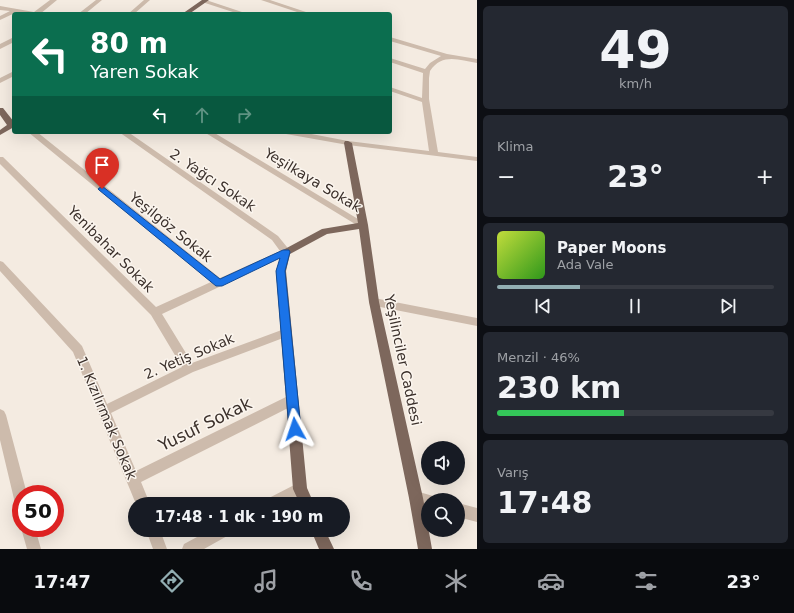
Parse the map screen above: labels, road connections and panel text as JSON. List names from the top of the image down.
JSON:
{
  "streets": {
    "main road": ["Yeşilinciler Caddesi"],
    "street": [
      "2. Yağcı Sokak",
      "Yeşilkaya Sokak",
      "Yeşilgöz Sokak",
      "Yenibahar Sokak",
      "2. Yetiş Sokak",
      "1. Kızılırmak Sokak",
      "Yusuf Sokak"
    ]
  },
  "crossings": [
    ["Yeşilkaya Sokak", "Yeşilinciler Caddesi"],
    ["Yenibahar Sokak", "2. Yetiş Sokak"],
    ["2. Yetiş Sokak", "1. Kızılırmak Sokak"],
    ["1. Kızılırmak Sokak", "Yusuf Sokak"]
  ],
  "page": {
    "tile": [
      ["49", "km/h"],
      "Klima",
      ["Menzil · 46%", "230 km"],
      ["Varış", "17:48"]
    ],
    "turn": ["80 m", "Yaren Sokak"],
    "heat": ["−", "23°", "+"],
    "song": ["Paper Moons", "Ada Vale"],
    "limit": "50",
    "trip": "17:48 · 1 dk · 190 m",
    "tabs": ["17:47", "23°"]
  }
}
